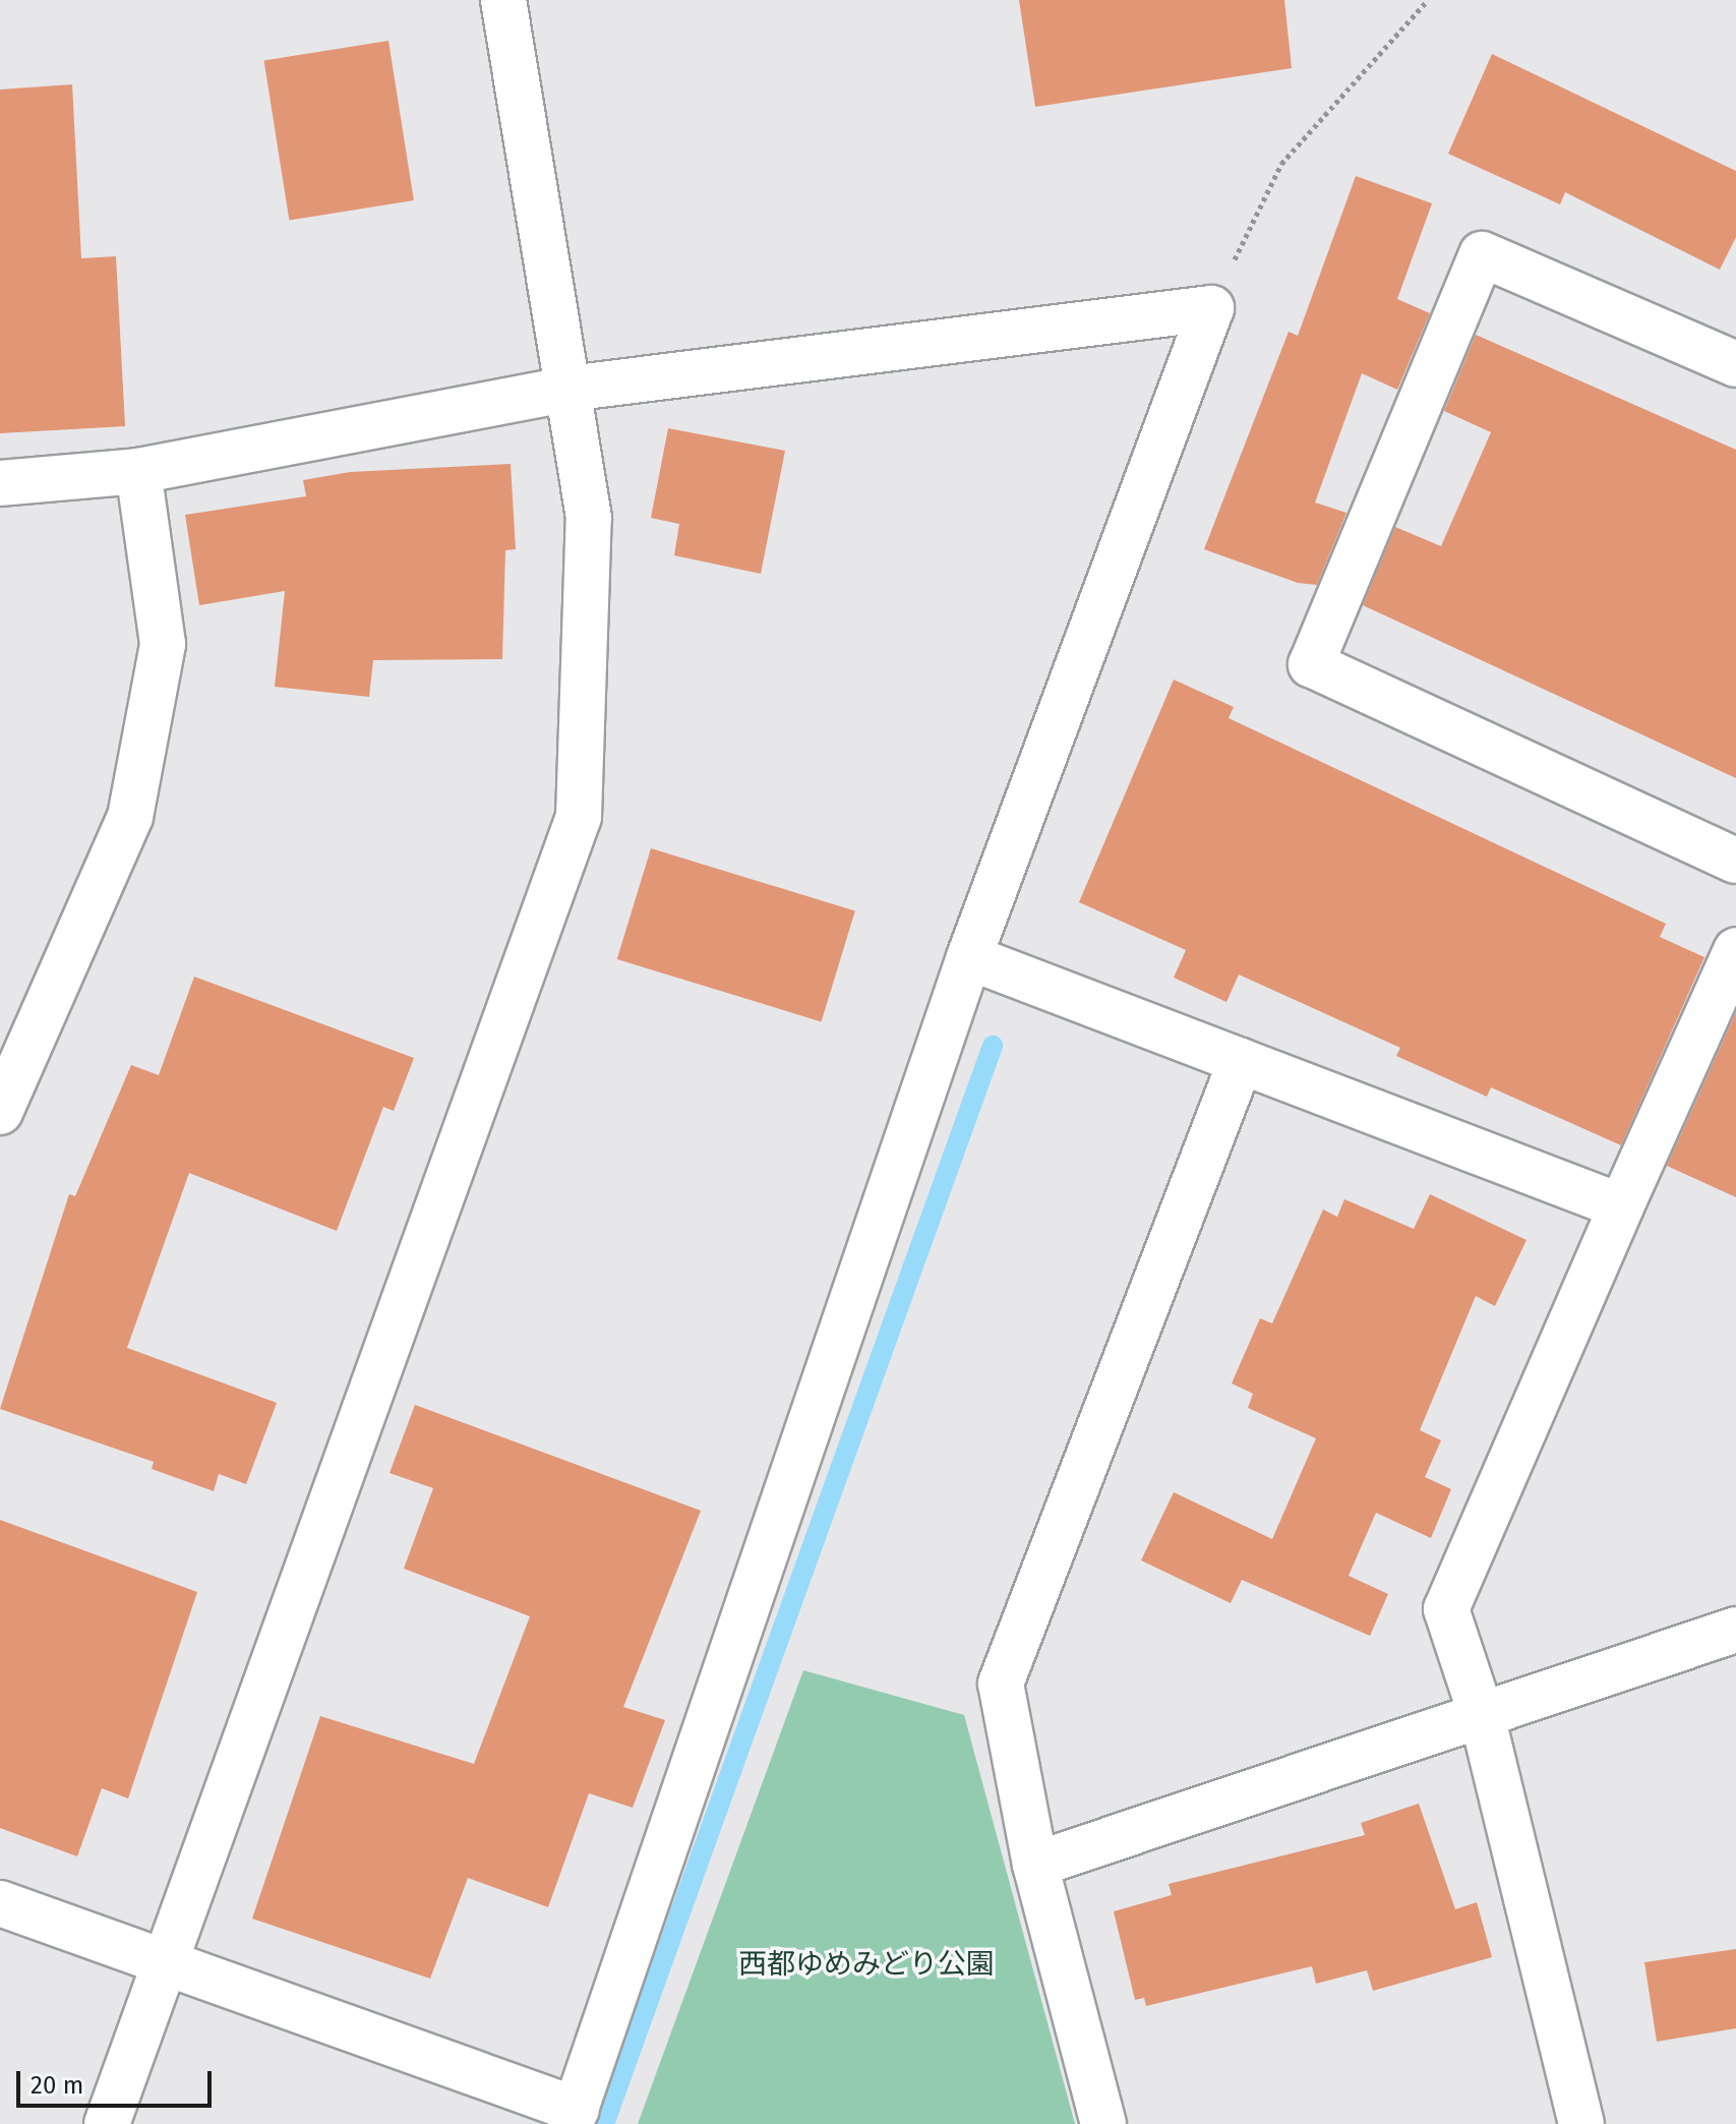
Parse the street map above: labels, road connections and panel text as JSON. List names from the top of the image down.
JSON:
{
  "parks": ["西都ゆめみどり公園"],
  "scale_bar": "20 m"
}
